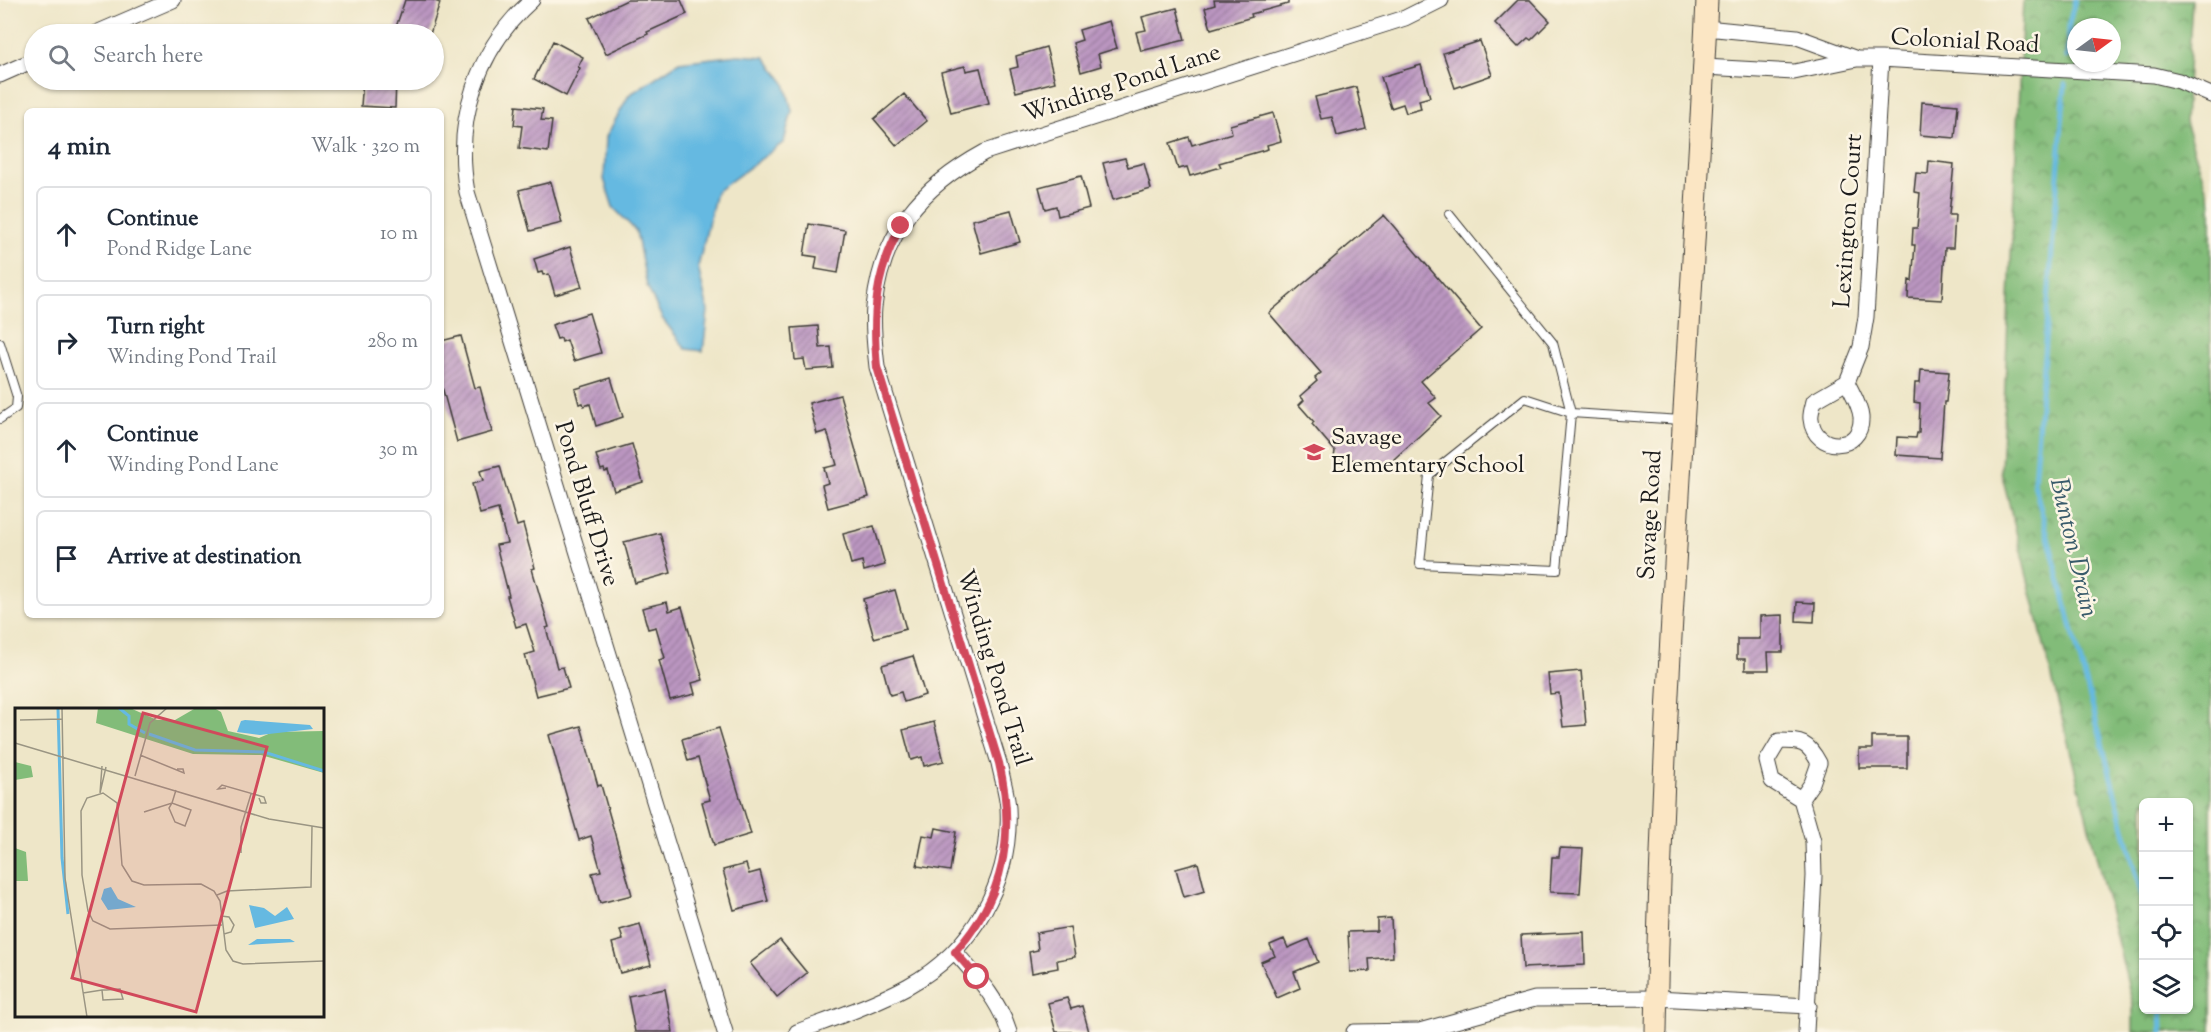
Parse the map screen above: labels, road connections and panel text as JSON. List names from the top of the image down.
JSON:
{
  "streets": {
    "street": [
      "Colonial Road",
      "Winding Pond Lane",
      "Lexington Court",
      "Pond Bluff Drive",
      "Savage Road",
      "Winding Pond Trail"
    ]
  },
  "crossings": [
    ["Colonial Road", "Lexington Court"],
    ["Colonial Road", "Savage Road"],
    ["Winding Pond Lane", "Winding Pond Trail"]
  ],
  "water": ["Bunton Drain"],
  "places": {
    "school or university": ["Savage Elementary School"]
  },
  "north": "right",
  "page": {
    "search": "Search here",
    "heading": ["4 min", "Walk · 320 m"],
    "list": [
      ["Continue", "Pond Ridge Lane", "10 m"],
      ["Turn right", "Winding Pond Trail", "280 m"],
      ["Continue", "Winding Pond Lane", "30 m"],
      "Arrive at destination"
    ],
    "map_buttons": ["+", "−"]
  }
}
